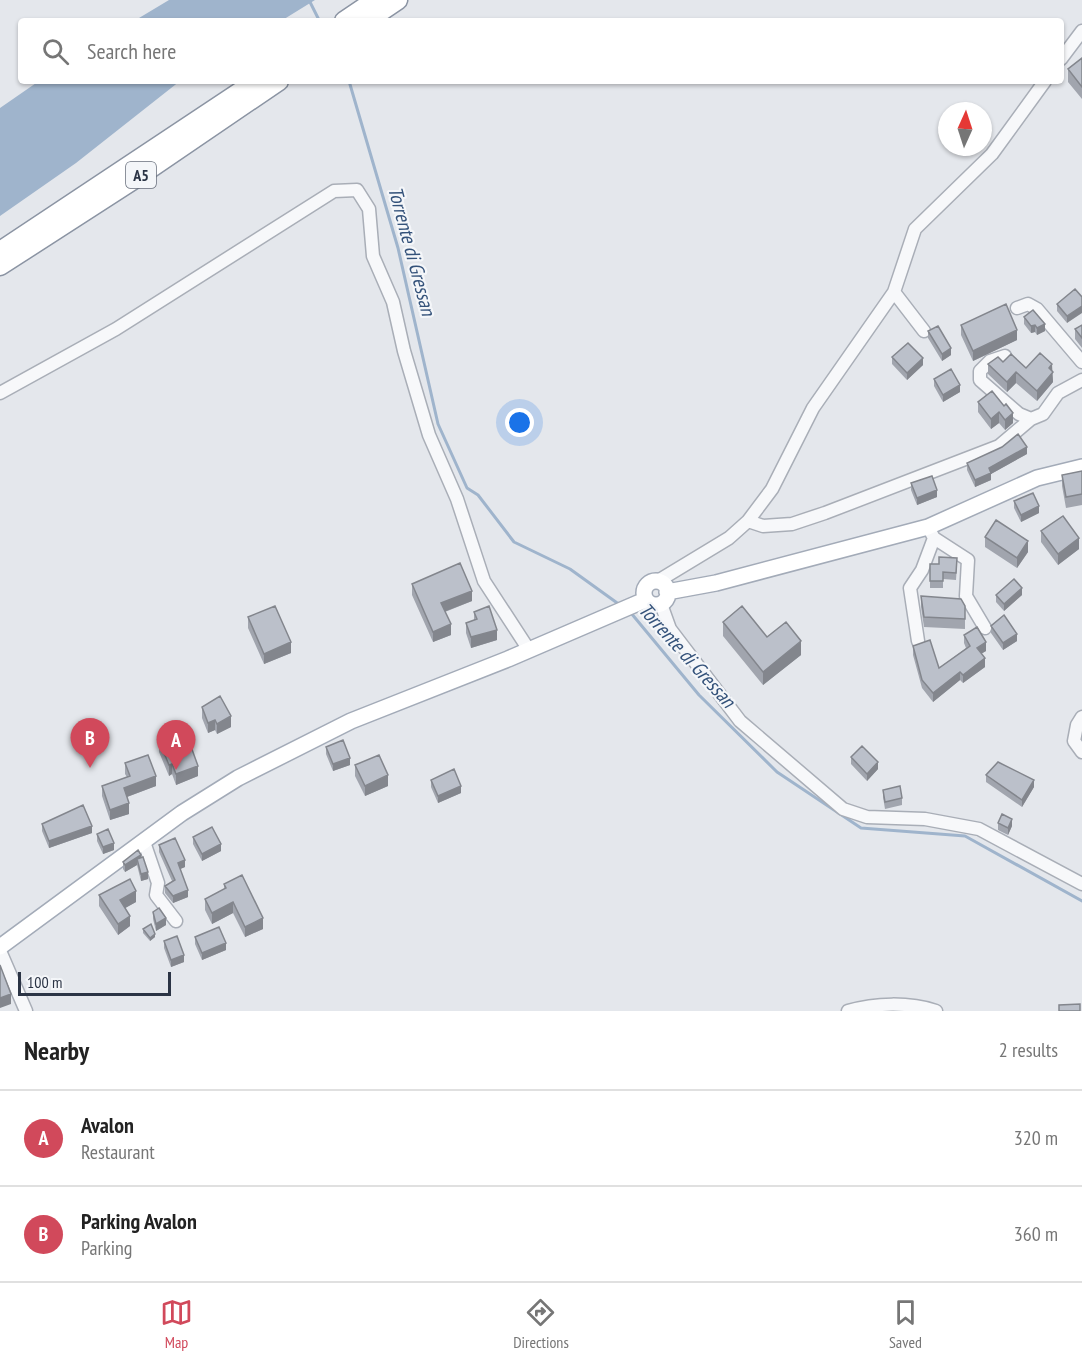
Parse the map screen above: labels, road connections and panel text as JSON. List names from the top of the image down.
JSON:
{
  "streets": {
    "highway": ["A5"]
  },
  "water": ["Torrente di Gressan"],
  "scale_bar": "100 m",
  "north": "top",
  "page": {
    "search": "Search here",
    "pins": ["B", "A"],
    "scale": "100 m",
    "heading": ["Nearby", "2 results"],
    "list": [
      {
        "mark": "A",
        "name": "Avalon",
        "note": "Restaurant",
        "value": "320 m"
      },
      {
        "mark": "B",
        "name": "Parking Avalon",
        "note": "Parking",
        "value": "360 m"
      }
    ],
    "nav": ["Map", "Directions", "Saved"]
  }
}
